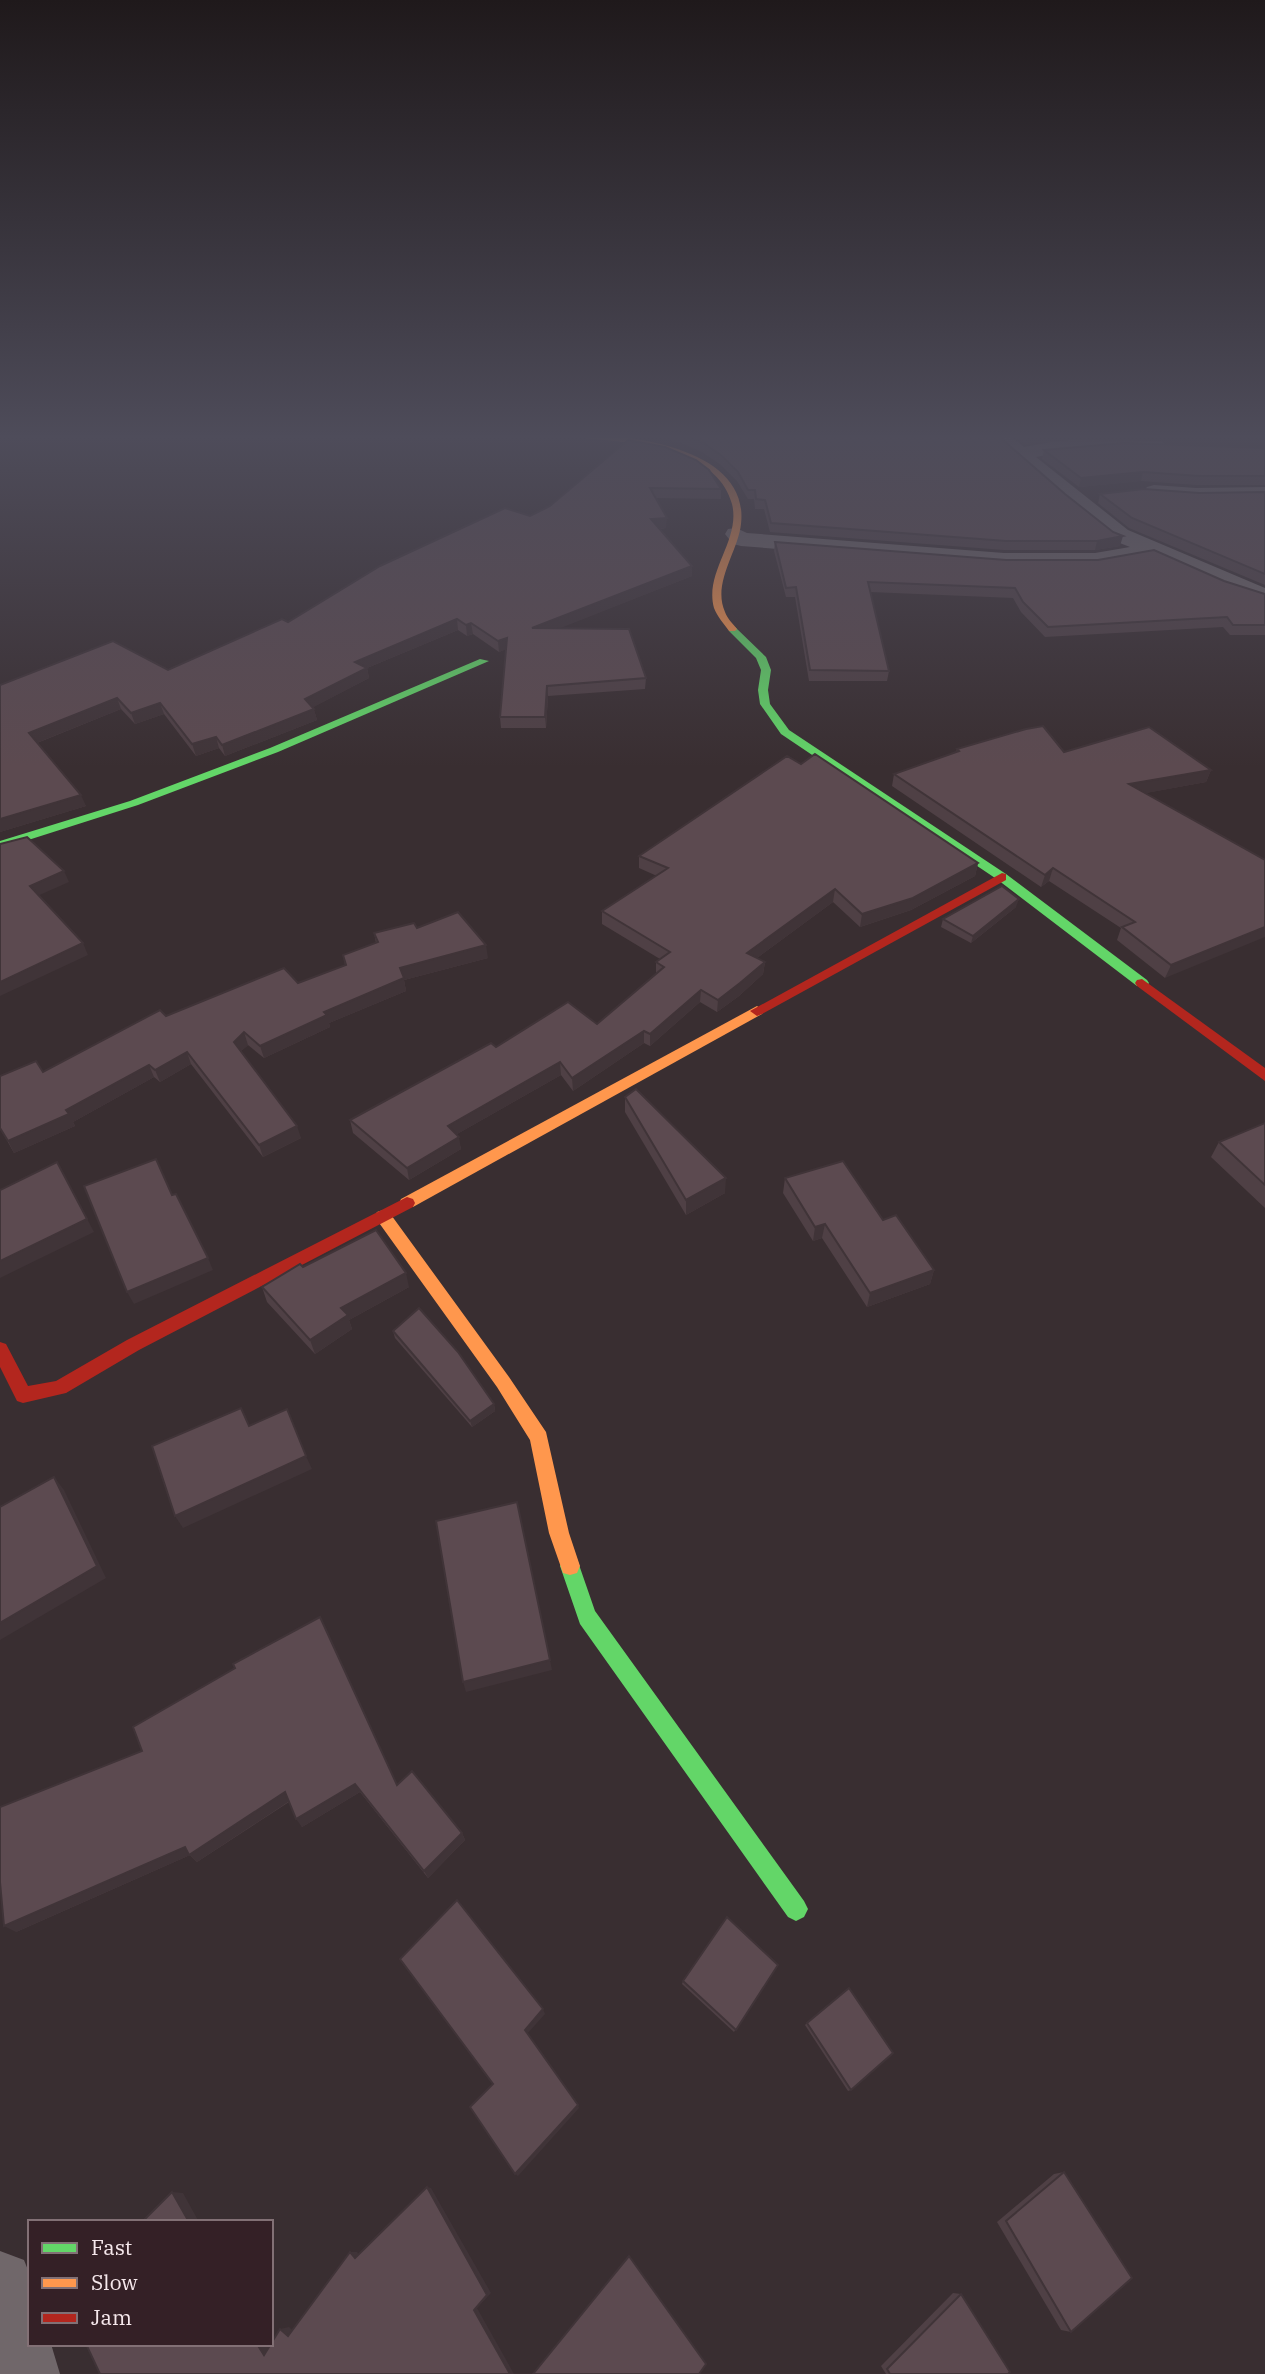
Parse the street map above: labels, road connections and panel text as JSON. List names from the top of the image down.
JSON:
{
  "legend": ["Fast", "Slow", "Jam"]
}
